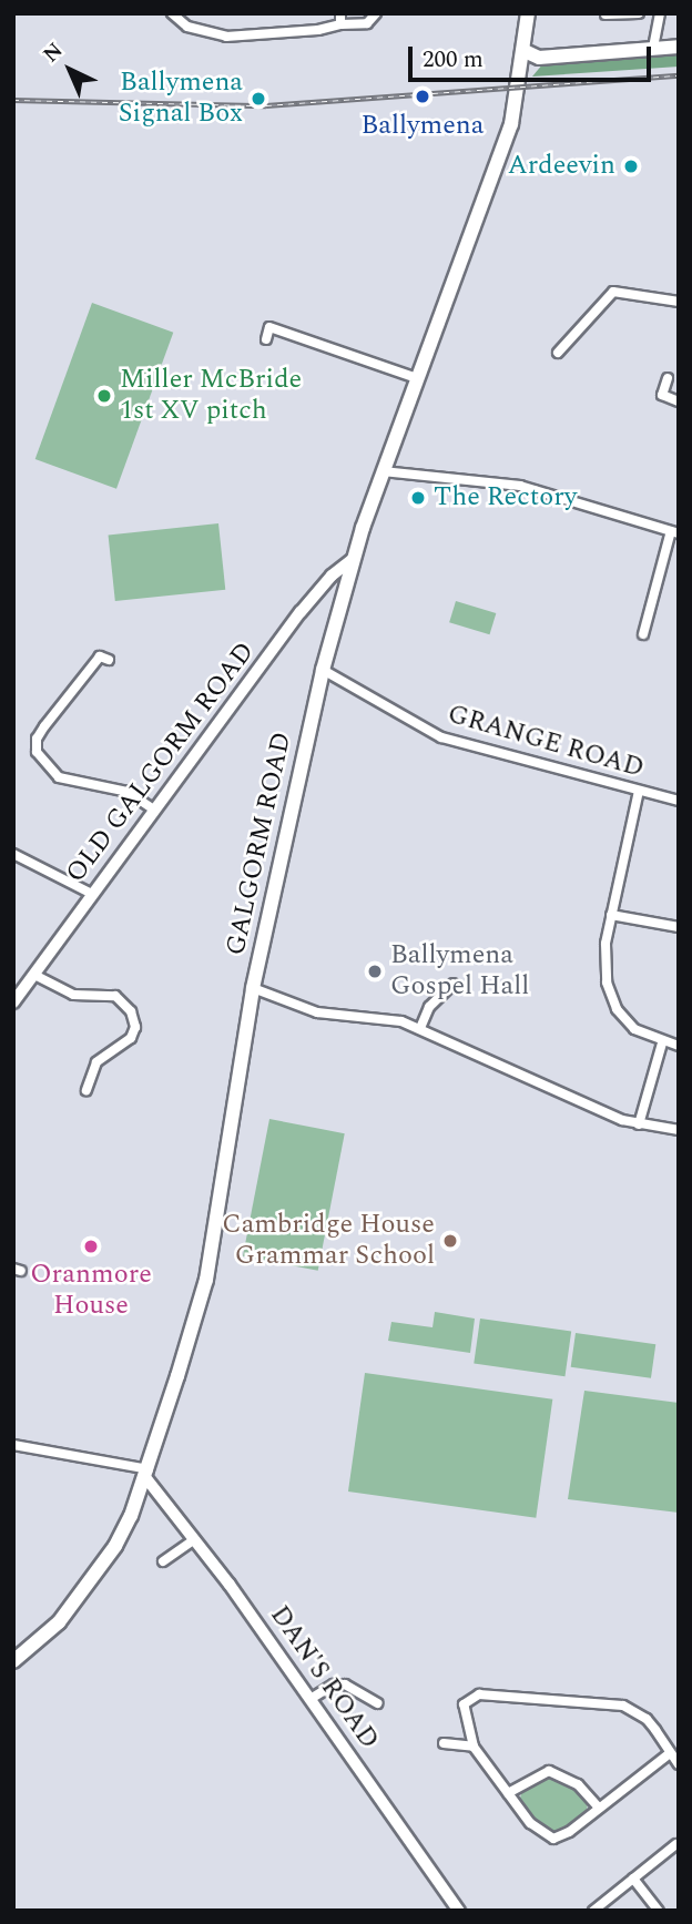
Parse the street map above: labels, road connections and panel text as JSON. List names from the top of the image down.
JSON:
{
  "streets": {
    "main road": ["GALGORM ROAD"],
    "street": ["GRANGE ROAD", "OLD GALGORM ROAD", "DAN'S ROAD"]
  },
  "crossings": [
    ["GRANGE ROAD", "GALGORM ROAD"],
    ["OLD GALGORM ROAD", "GALGORM ROAD"],
    ["GALGORM ROAD", "DAN'S ROAD"]
  ],
  "places": [
    "Ballymena",
    "Ballymena Signal Box",
    "Ardeevin",
    "Miller McBride 1st XV pitch",
    "The Rectory",
    "Ballymena Gospel Hall",
    "Cambridge House Grammar School",
    "Oranmore House"
  ],
  "scale_bar": "200 m",
  "north": "top left"
}
